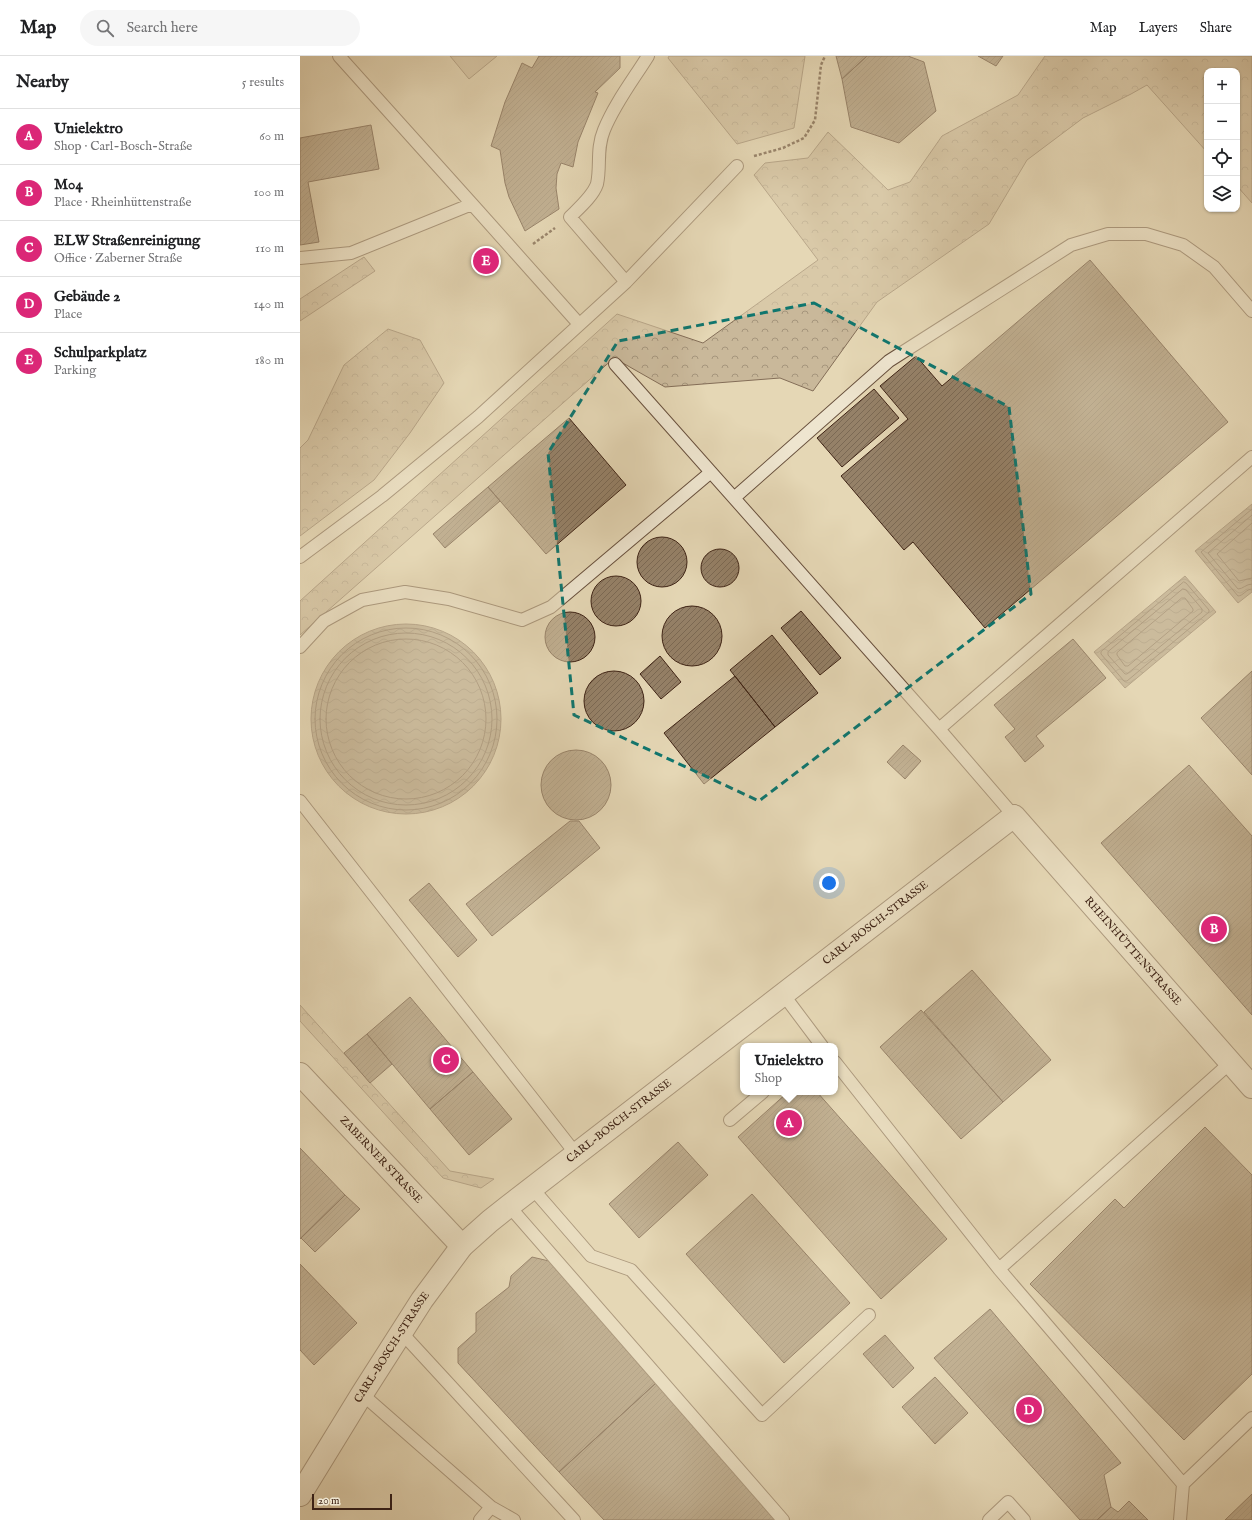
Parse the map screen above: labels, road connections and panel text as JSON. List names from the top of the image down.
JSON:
{
  "streets": {
    "street": ["CARL-BOSCH-STRASSE", "RHEINHÜTTENSTRASSE", "ZABERNER STRASSE"]
  },
  "crossings": [
    ["CARL-BOSCH-STRASSE", "RHEINHÜTTENSTRASSE"],
    ["CARL-BOSCH-STRASSE", "ZABERNER STRASSE"]
  ],
  "scale_bar": "20 m",
  "page": {
    "header": "Map",
    "search": "Search here",
    "nav": ["Map", "Layers", "Share"],
    "heading": ["Nearby", "5 results"],
    "map_buttons": ["+", "−"],
    "list": [
      {
        "mark": "A",
        "name": "Unielektro",
        "note": "Shop · Carl-Bosch-Straße",
        "value": "60 m"
      },
      {
        "mark": "B",
        "name": "M04",
        "note": "Place · Rheinhüttenstraße",
        "value": "100 m"
      },
      {
        "mark": "C",
        "name": "ELW Straßenreinigung",
        "note": "Office · Zaberner Straße",
        "value": "110 m"
      },
      {
        "mark": "D",
        "name": "Gebäude 2",
        "note": "Place",
        "value": "140 m"
      },
      {
        "mark": "E",
        "name": "Schulparkplatz",
        "note": "Parking",
        "value": "180 m"
      }
    ],
    "pins": [
      "E",
      "B",
      "C",
      "A",
      "D"
    ],
    "popup": ["Unielektro", "Shop"],
    "scale": "20 m"
  }
}
